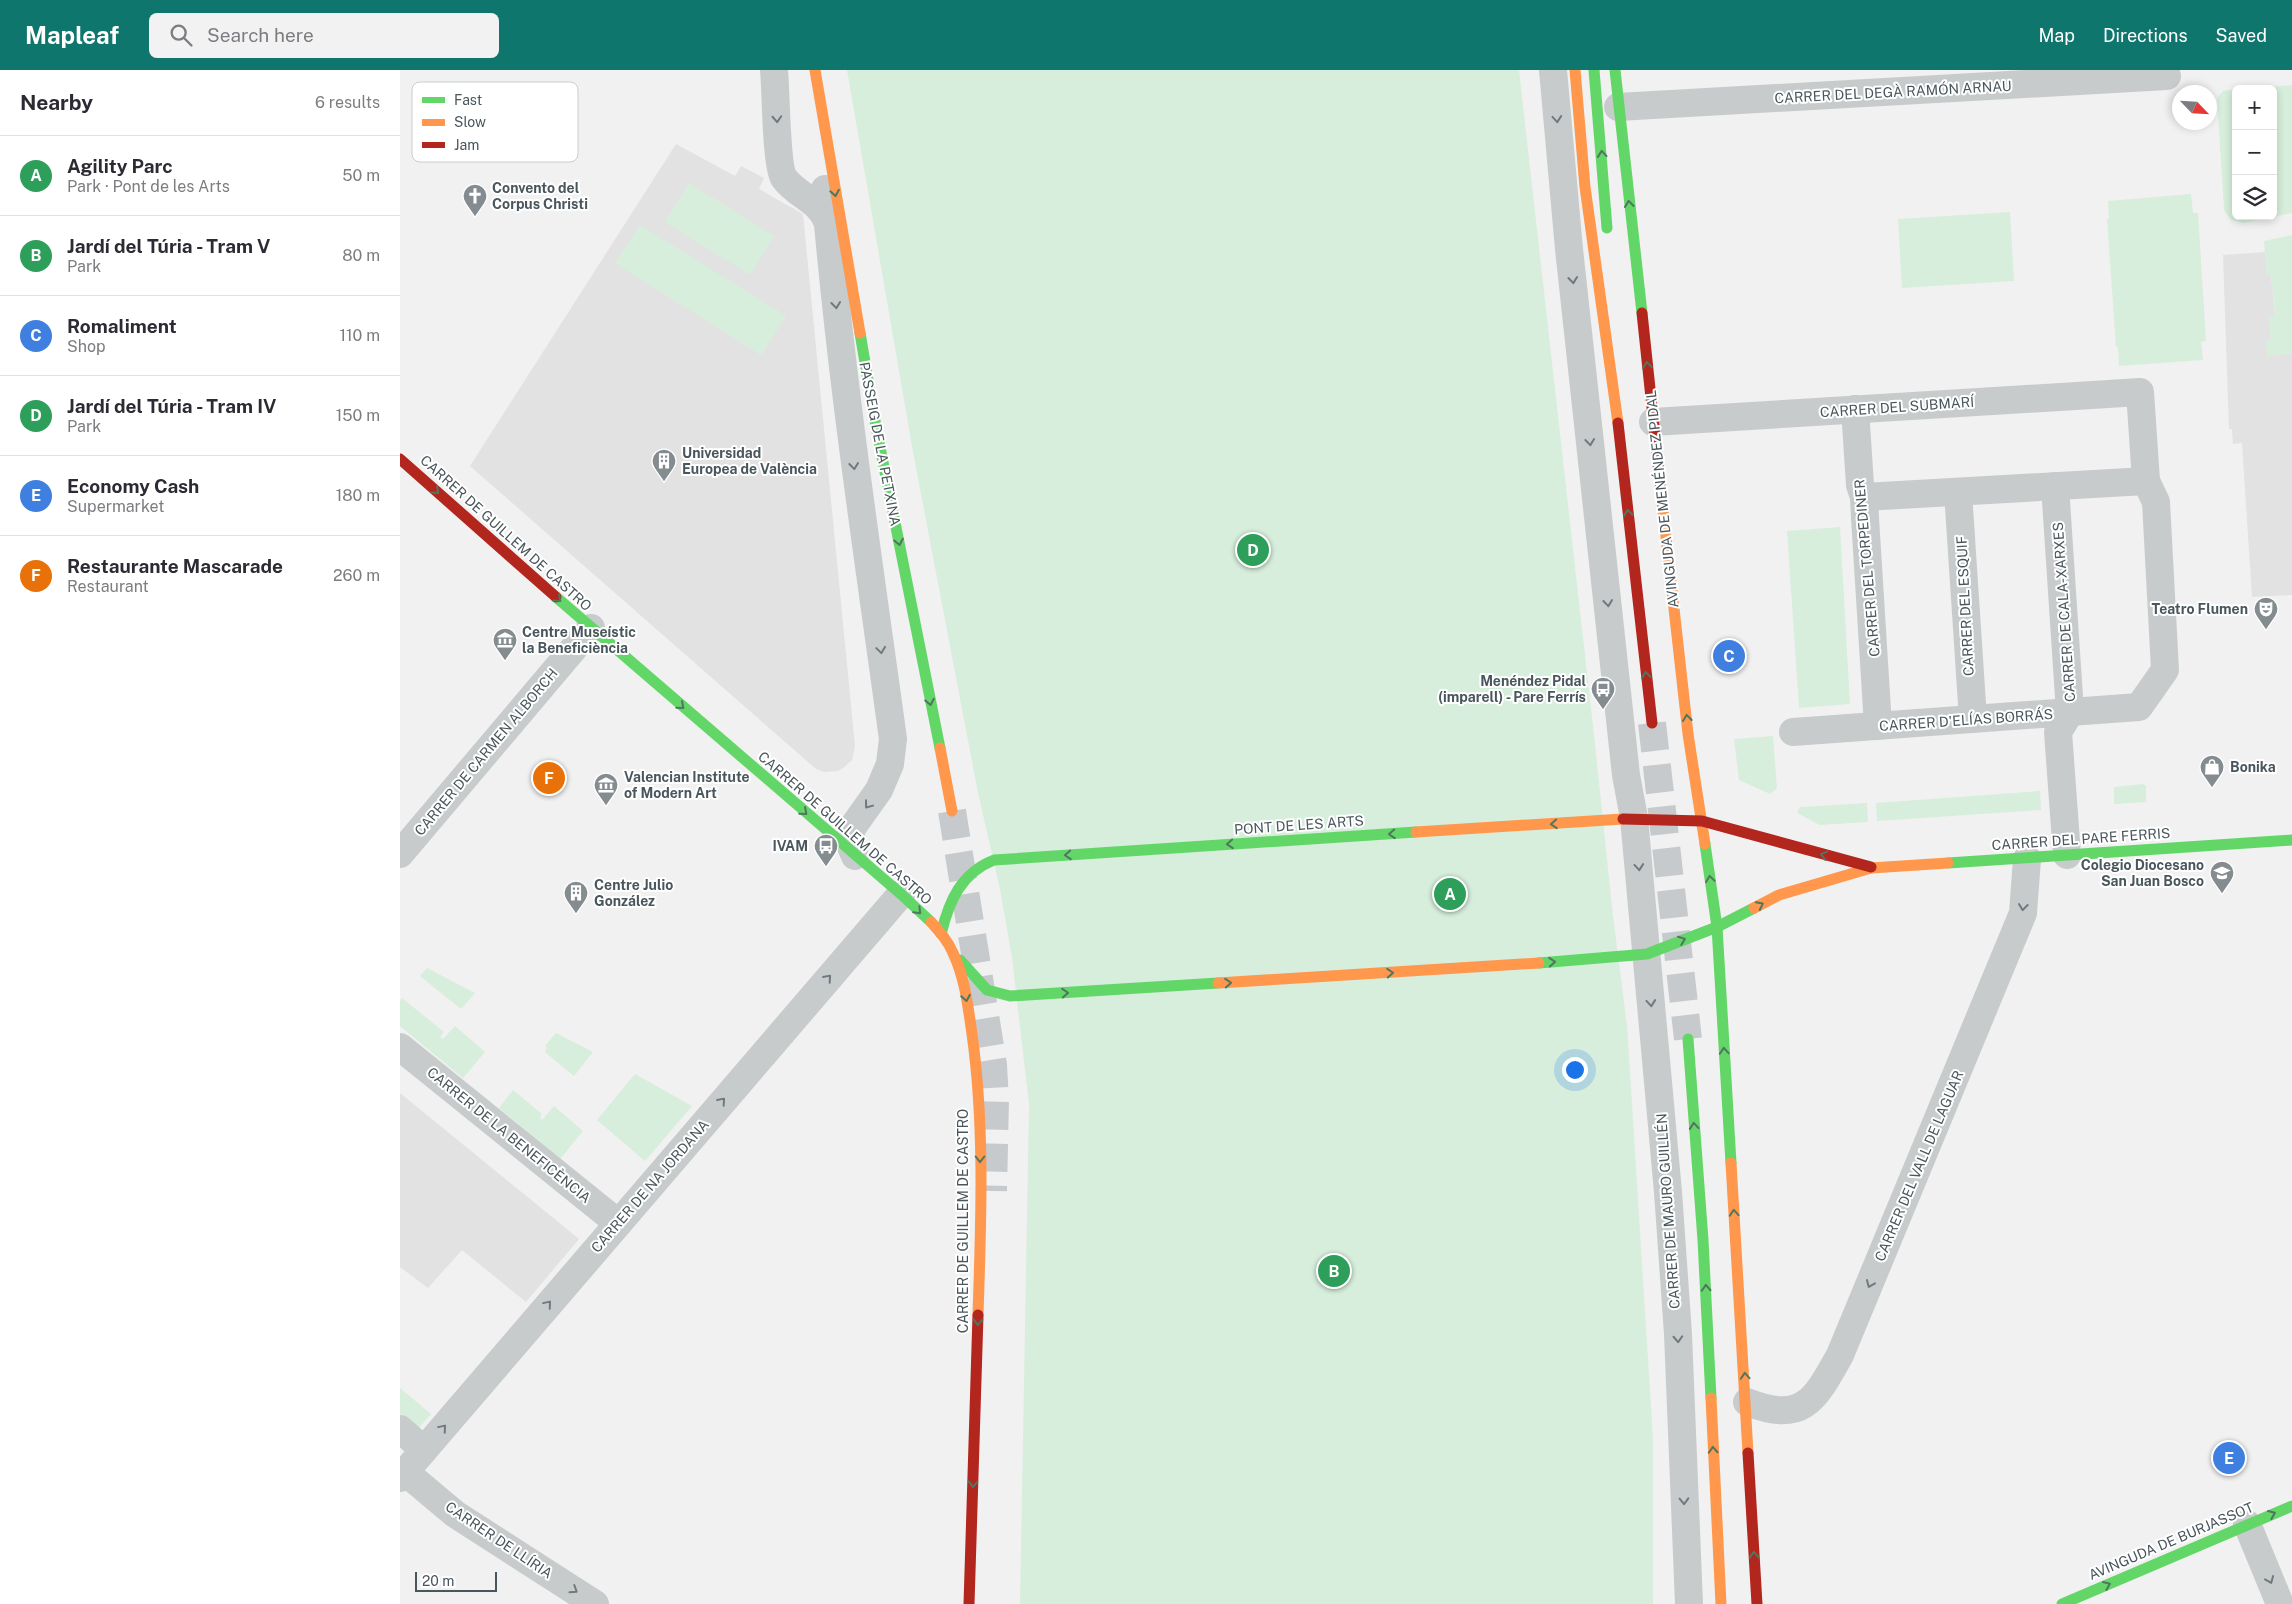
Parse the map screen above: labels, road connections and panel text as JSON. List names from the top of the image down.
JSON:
{
  "streets": {
    "main road": [
      "PASSEIG DE LA PETXINA",
      "AVINGUDA DE MENÉNDEZ PIDAL",
      "CARRER DE GUILLEM DE CASTRO",
      "PONT DE LES ARTS",
      "CARRER DEL PARE FERRIS",
      "AVINGUDA DE BURJASSOT"
    ],
    "street": [
      "CARRER DEL DEGÀ RAMÓN ARNAU",
      "CARRER DEL SUBMARÍ",
      "CARRER DEL TORPEDINER",
      "CARRER DEL ESQUIF",
      "CARRER DE CALA-XARXES",
      "CARRER D'ELÍAS BORRÁS",
      "CARRER DE CARMEN ALBORCH",
      "CARRER DE LA BENEFICÈNCIA",
      "CARRER DEL VALL DE LAGUAR",
      "CARRER DE NA JORDANA",
      "CARRER DE MAURO GUILLÉN",
      "CARRER DE LLÍRIA"
    ]
  },
  "crossings": [
    ["CARRER DEL DEGÀ RAMÓN ARNAU", "AVINGUDA DE MENÉNDEZ PIDAL"],
    ["CARRER DEL SUBMARÍ", "AVINGUDA DE MENÉNDEZ PIDAL"],
    ["CARRER DEL SUBMARÍ", "CARRER DEL TORPEDINER"],
    ["CARRER DEL SUBMARÍ", "CARRER D'ELÍAS BORRÁS"],
    ["PASSEIG DE LA PETXINA", "CARRER DE GUILLEM DE CASTRO"],
    ["AVINGUDA DE MENÉNDEZ PIDAL", "PONT DE LES ARTS"],
    ["AVINGUDA DE MENÉNDEZ PIDAL", "CARRER DEL PARE FERRIS"],
    ["CARRER DE GUILLEM DE CASTRO", "CARRER DE CARMEN ALBORCH"],
    ["CARRER DE GUILLEM DE CASTRO", "PONT DE LES ARTS"],
    ["CARRER DE GUILLEM DE CASTRO", "CARRER DE NA JORDANA"],
    ["CARRER DEL TORPEDINER", "CARRER D'ELÍAS BORRÁS"],
    ["CARRER DEL ESQUIF", "CARRER D'ELÍAS BORRÁS"],
    ["CARRER DE CALA-XARXES", "CARRER D'ELÍAS BORRÁS"],
    ["CARRER DE CALA-XARXES", "CARRER DEL PARE FERRIS"],
    ["PONT DE LES ARTS", "CARRER DEL PARE FERRIS"],
    ["PONT DE LES ARTS", "CARRER DE MAURO GUILLÉN"],
    ["CARRER DEL PARE FERRIS", "CARRER DEL VALL DE LAGUAR"],
    ["CARRER DE LA BENEFICÈNCIA", "CARRER DE NA JORDANA"],
    ["CARRER DE NA JORDANA", "CARRER DE LLÍRIA"]
  ],
  "one_way": [
    "PASSEIG DE LA PETXINA",
    "CARRER DE GUILLEM DE CASTRO",
    "PONT DE LES ARTS",
    "CARRER DEL VALL DE LAGUAR",
    "CARRER DE NA JORDANA",
    "CARRER DE MAURO GUILLÉN",
    "CARRER DE LLÍRIA",
    "AVINGUDA DE BURJASSOT"
  ],
  "places": {
    "church": ["Convento del Corpus Christi"],
    "building": ["Universidad Europea de València", "Centre Julio González"],
    "theatre": ["Teatro Flumen"],
    "museum": ["Centre Museístic la Beneficiència", "Valencian Institute of Modern Art"],
    "bus stop": ["Menéndez Pidal (imparell) - Pare Ferrís", "IVAM"],
    "shop": ["Bonika"],
    "school or university": ["Colegio Diocesano San Juan Bosco"]
  },
  "legend": ["Fast", "Slow", "Jam"],
  "scale_bar": "20 m",
  "north": "bottom right",
  "page": {
    "header": "Mapleaf",
    "search": "Search here",
    "nav": ["Map", "Directions", "Saved"],
    "heading": ["Nearby", "6 results"],
    "map_buttons": ["+", "−"],
    "list": [
      {
        "mark": "A",
        "name": "Agility Parc",
        "note": "Park · Pont de les Arts",
        "value": "50 m"
      },
      {
        "mark": "B",
        "name": "Jardí del Túria - Tram V",
        "note": "Park",
        "value": "80 m"
      },
      {
        "mark": "C",
        "name": "Romaliment",
        "note": "Shop",
        "value": "110 m"
      },
      {
        "mark": "D",
        "name": "Jardí del Túria - Tram IV",
        "note": "Park",
        "value": "150 m"
      },
      {
        "mark": "E",
        "name": "Economy Cash",
        "note": "Supermarket",
        "value": "180 m"
      },
      {
        "mark": "F",
        "name": "Restaurante Mascarade",
        "note": "Restaurant",
        "value": "260 m"
      }
    ],
    "pins": [
      "D",
      "C",
      "F",
      "A",
      "B",
      "E"
    ],
    "scale": "20 m"
  }
}
